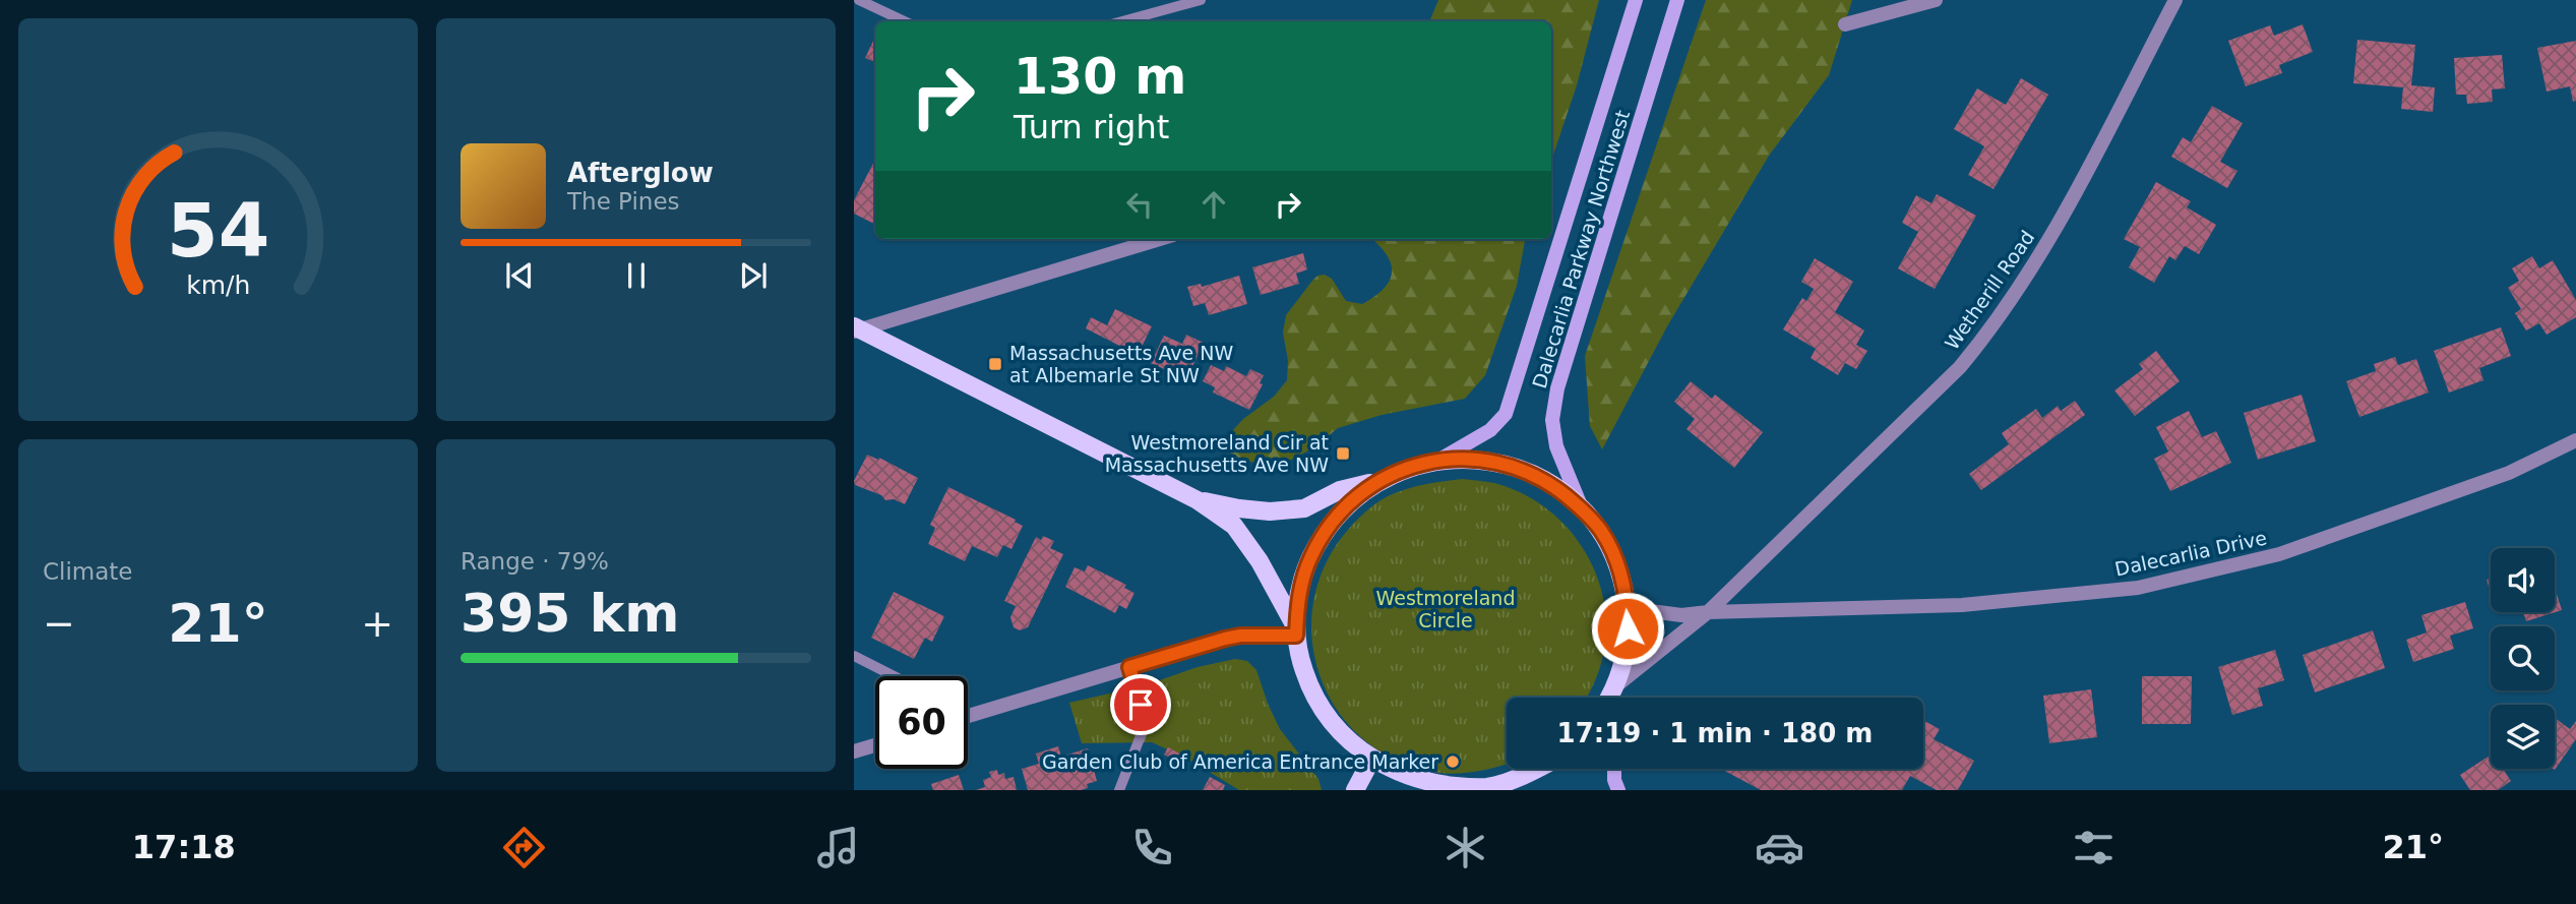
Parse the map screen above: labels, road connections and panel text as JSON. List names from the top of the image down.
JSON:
{
  "streets": {
    "main road": ["Dalecarlia Parkway Northwest"],
    "street": ["Wetherill Road", "Dalecarlia Drive"]
  },
  "crossings": [
    ["Wetherill Road", "Dalecarlia Drive"]
  ],
  "parks": ["Westmoreland Circle"],
  "places": {
    "transit": ["Massachusetts Ave NW at Albemarle St NW", "Westmoreland Cir at Massachusetts Ave NW"],
    "other": ["Garden Club of America Entrance Marker"]
  },
  "page": {
    "turn": ["130 m", "Turn right"],
    "song": ["Afterglow", "The Pines"],
    "tile": [
      "Climate",
      ["Range · 79%", "395 km"]
    ],
    "heat": ["−", "21°", "+"],
    "limit": "60",
    "trip": "17:19 · 1 min · 180 m",
    "tabs": ["17:18", "21°"],
    "gauge": ["54", "km/h"]
  }
}
